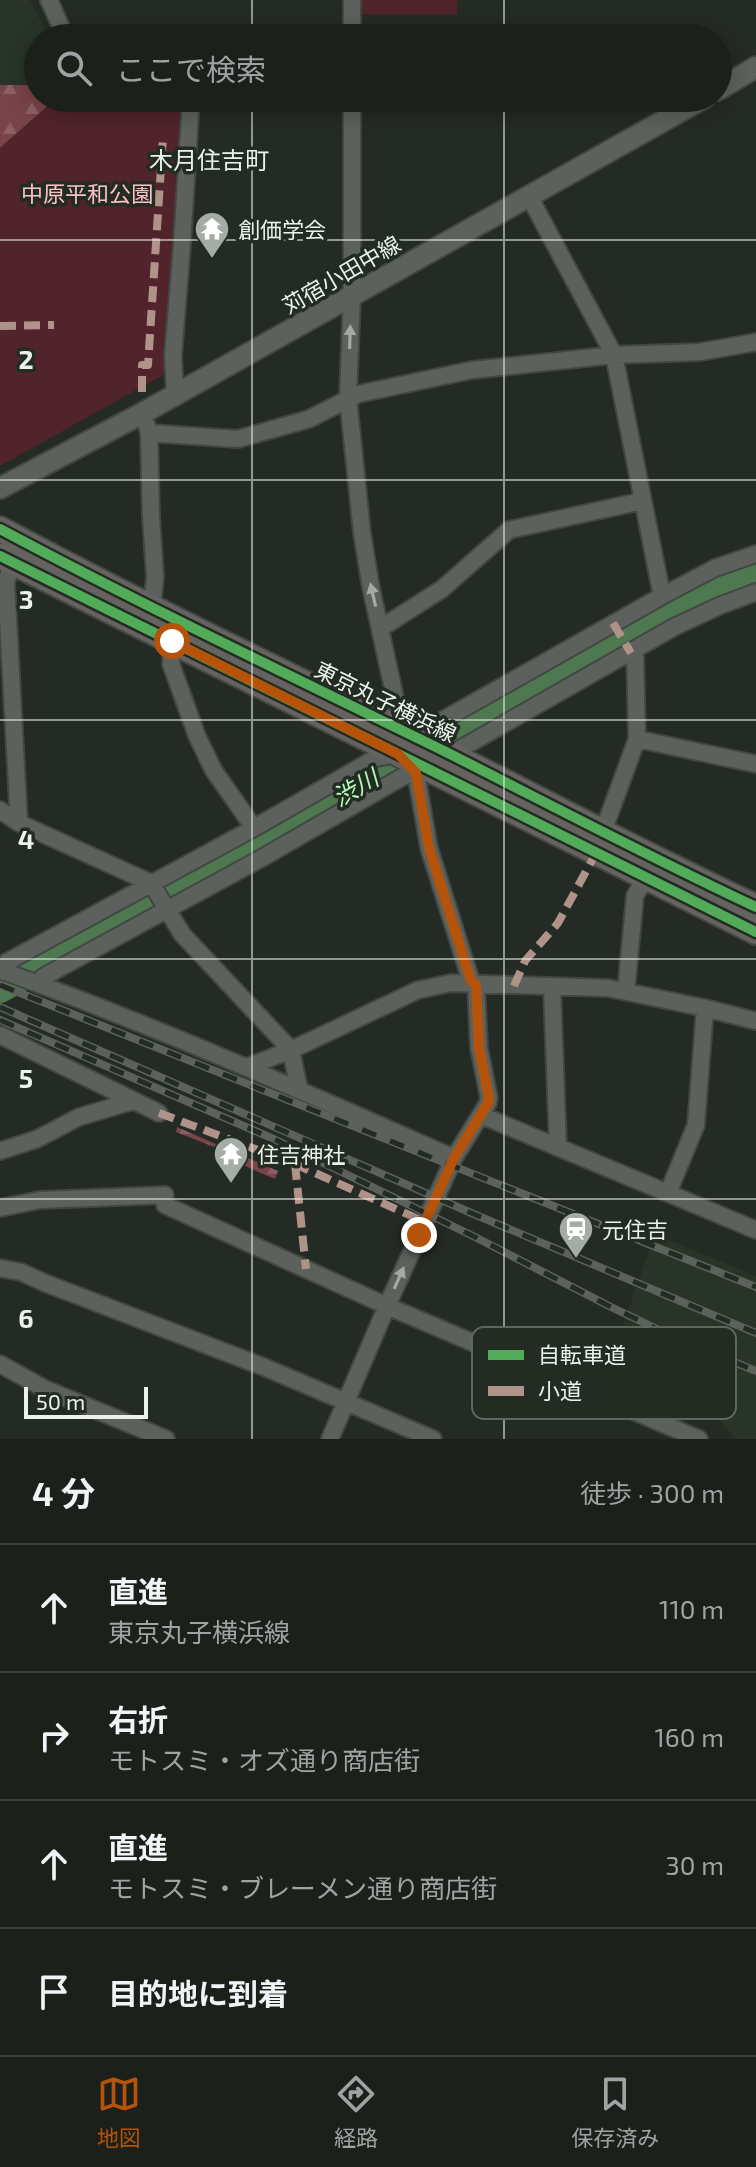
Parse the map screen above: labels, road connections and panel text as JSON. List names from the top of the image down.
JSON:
{
  "streets": {
    "main road": ["東京丸子横浜線"],
    "street": ["苅宿小田中線"]
  },
  "districts": ["木月住吉町"],
  "water": ["渋川"],
  "parks": ["中原平和公園"],
  "places": {
    "temple": ["創価学会", "住吉神社"],
    "station": ["元住吉"]
  },
  "legend": ["自転車道", "小道"],
  "scale_bar": "50 m",
  "page": {
    "search": "ここで検索",
    "scale": "50 m",
    "heading": ["4 分", "徒歩 · 300 m"],
    "list": [
      ["直進", "東京丸子横浜線", "110 m"],
      ["右折", "モトスミ・オズ通り商店街", "160 m"],
      ["直進", "モトスミ・ブレーメン通り商店街", "30 m"],
      "目的地に到着"
    ],
    "nav": ["地図", "経路", "保存済み"]
  },
  "grid": {
    "rows": [
      "2",
      "3",
      "4",
      "5",
      "6"
    ]
  }
}
